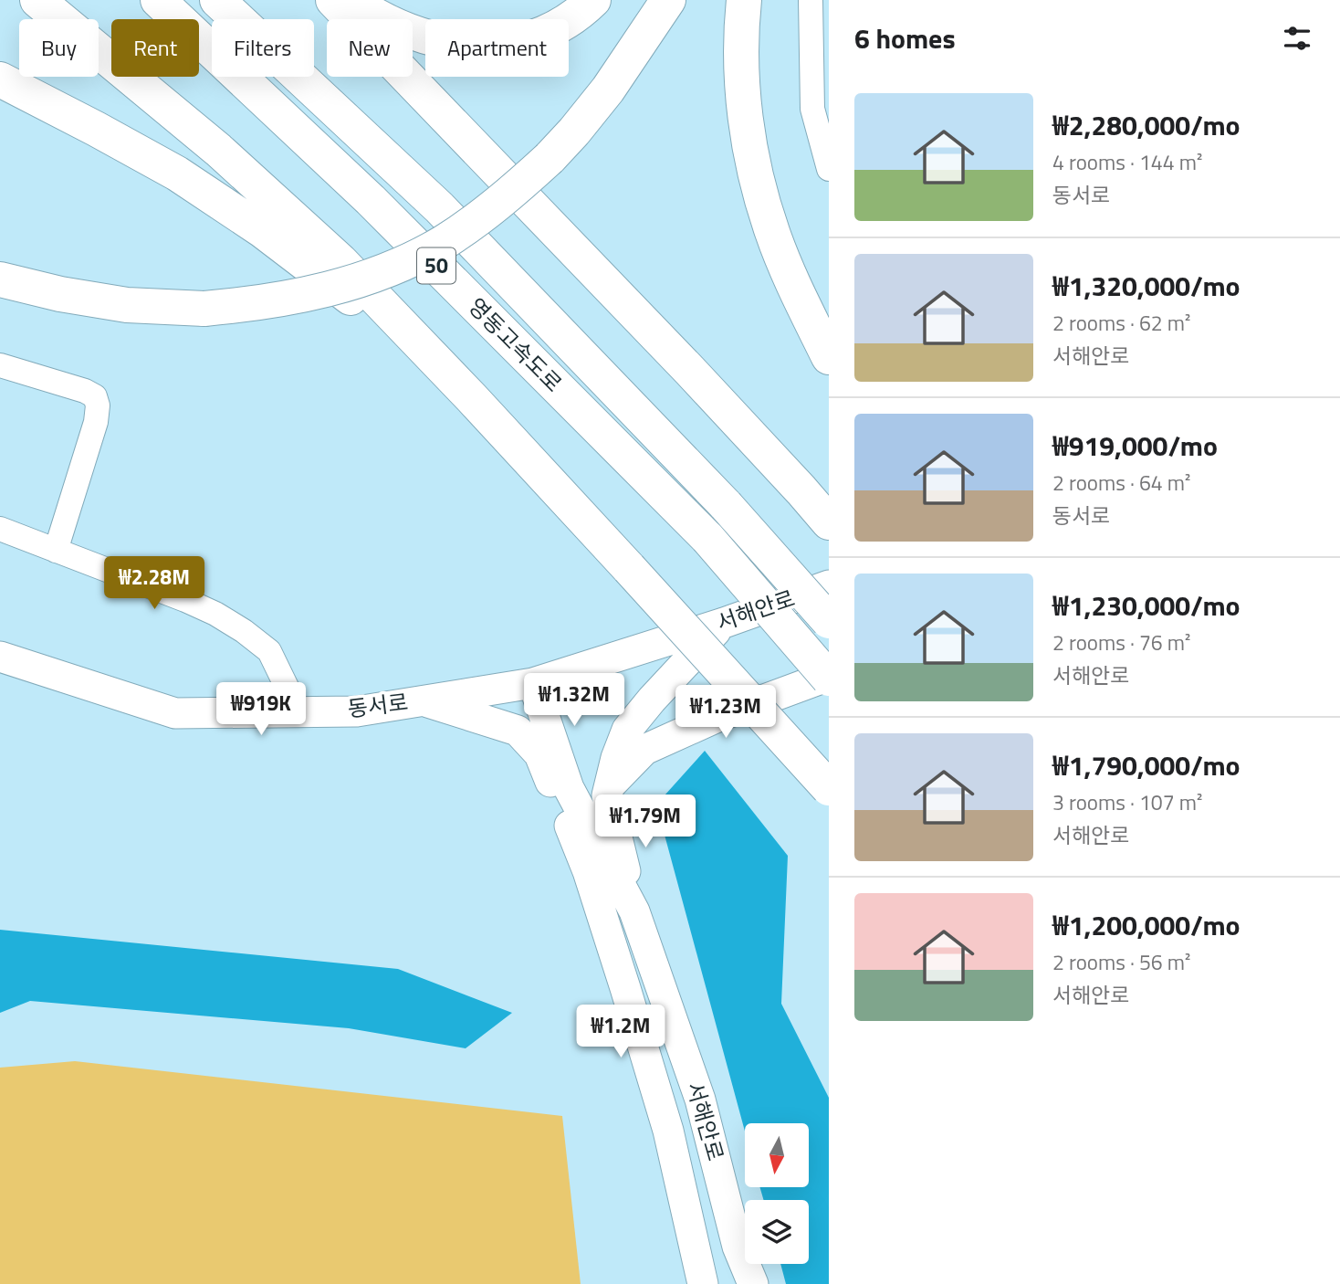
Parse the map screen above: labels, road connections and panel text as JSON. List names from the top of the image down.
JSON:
{
  "streets": {
    "highway": ["50", "영동고속도로"],
    "main road": ["서해안로", "동서로"]
  },
  "crossings": [
    ["서해안로", "동서로"]
  ],
  "north": "bottom",
  "page": {
    "heading": "6 homes",
    "chip": [
      "Buy",
      "Rent",
      "Filters",
      "New",
      "Apartment"
    ],
    "list": [
      {
        "name": "₩2,280,000/mo",
        "note": "4 rooms · 144 m² · 동서로"
      },
      {
        "name": "₩1,320,000/mo",
        "note": "2 rooms · 62 m² · 서해안로"
      },
      {
        "name": "₩919,000/mo",
        "note": "2 rooms · 64 m² · 동서로"
      },
      {
        "name": "₩1,230,000/mo",
        "note": "2 rooms · 76 m² · 서해안로"
      },
      {
        "name": "₩1,790,000/mo",
        "note": "3 rooms · 107 m² · 서해안로"
      },
      {
        "name": "₩1,200,000/mo",
        "note": "2 rooms · 56 m² · 서해안로"
      }
    ],
    "price": [
      "₩2.28M",
      "₩1.32M",
      "₩919K",
      "₩1.23M",
      "₩1.79M",
      "₩1.2M"
    ]
  }
}
